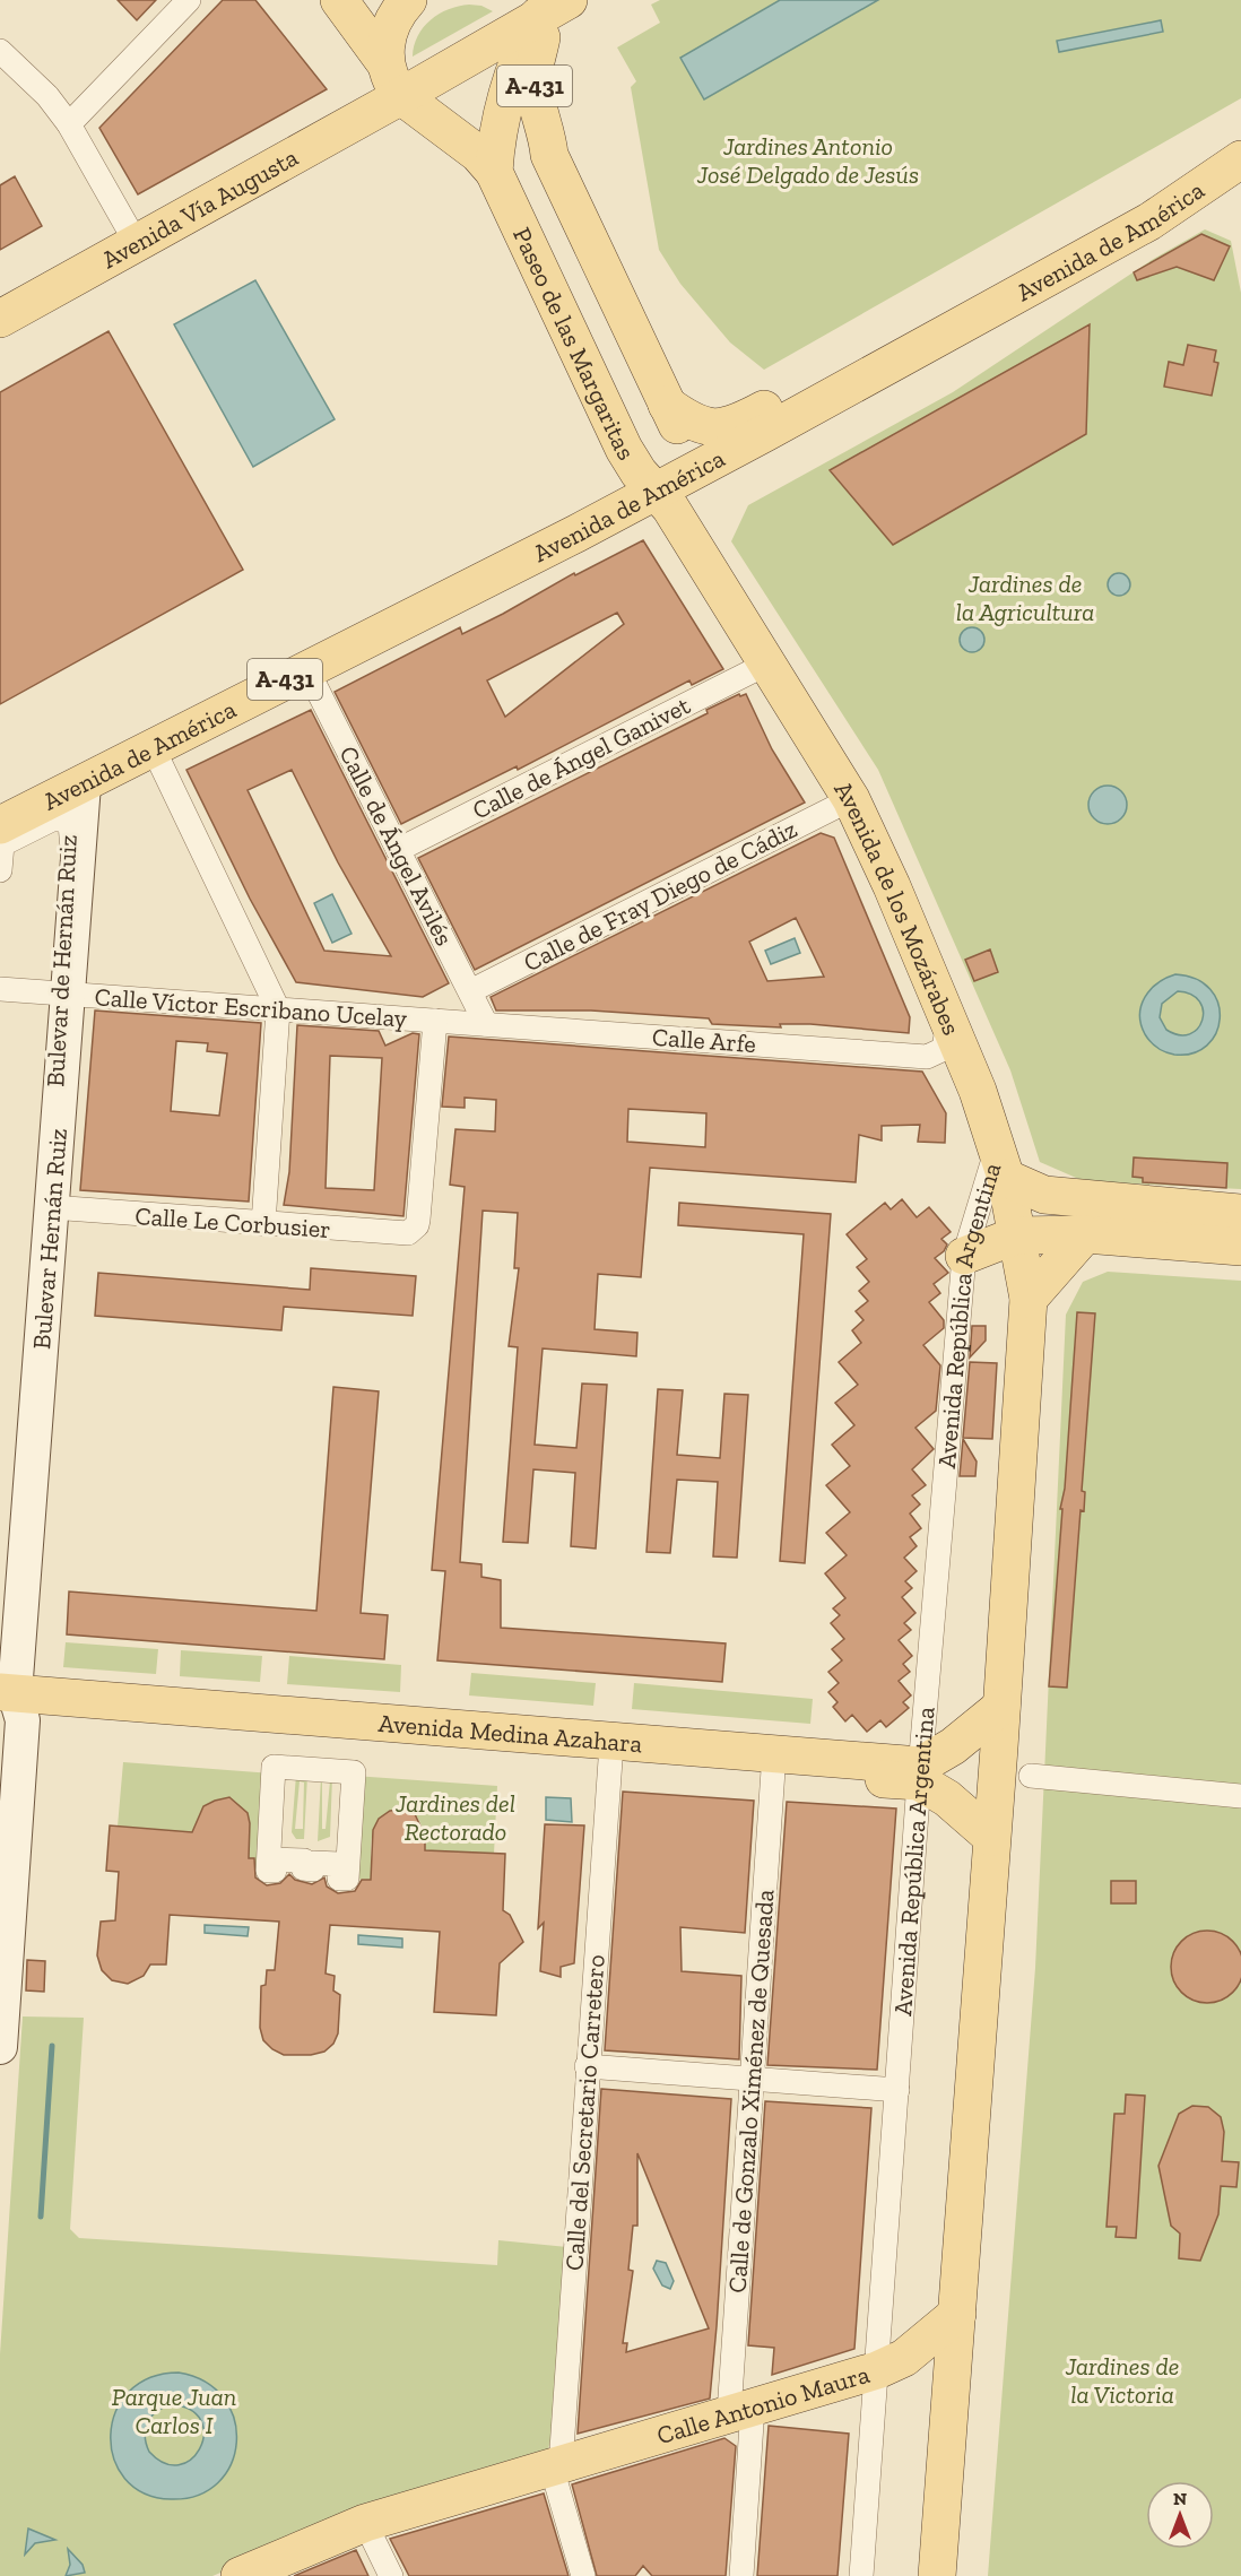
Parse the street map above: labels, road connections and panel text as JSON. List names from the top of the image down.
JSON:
{
  "streets": {
    "main road": [
      "A-431",
      "Avenida Vía Augusta",
      "Avenida de América",
      "Paseo de las Margaritas",
      "Avenida de los Mozárabes",
      "Avenida Medina Azahara",
      "Calle Antonio Maura"
    ],
    "street": [
      "Calle de Ángel Ganivet",
      "Calle de Ángel Avilés",
      "Calle de Fray Diego de Cádiz",
      "Bulevar de Hernán Ruiz",
      "Calle Víctor Escribano Ucelay",
      "Calle Arfe",
      "Calle Le Corbusier",
      "Bulevar Hernán Ruiz",
      "Avenida República Argentina",
      "Calle de Gonzalo Ximénez de Quesada",
      "Calle del Secretario Carretero"
    ]
  },
  "crossings": [
    ["A-431", "Avenida Vía Augusta"],
    ["A-431", "Avenida de América"],
    ["A-431", "Paseo de las Margaritas"],
    ["Avenida de América", "Paseo de las Margaritas"],
    ["Avenida de América", "Calle de Ángel Avilés"],
    ["Avenida de América", "Bulevar Hernán Ruiz"],
    ["Paseo de las Margaritas", "Avenida de los Mozárabes"],
    ["Calle de Ángel Ganivet", "Calle de Ángel Avilés"],
    ["Calle de Ángel Ganivet", "Avenida de los Mozárabes"],
    ["Calle de Ángel Avilés", "Calle de Fray Diego de Cádiz"],
    ["Calle de Ángel Avilés", "Calle Arfe"],
    ["Calle de Fray Diego de Cádiz", "Avenida de los Mozárabes"],
    ["Calle de Fray Diego de Cádiz", "Calle Víctor Escribano Ucelay"],
    ["Calle de Fray Diego de Cádiz", "Calle Arfe"],
    ["Calle de Fray Diego de Cádiz", "Calle Le Corbusier"],
    ["Avenida de los Mozárabes", "Calle Arfe"],
    ["Avenida de los Mozárabes", "Avenida República Argentina"],
    ["Bulevar de Hernán Ruiz", "Calle Víctor Escribano Ucelay"],
    ["Bulevar de Hernán Ruiz", "Bulevar Hernán Ruiz"],
    ["Bulevar de Hernán Ruiz", "Avenida Medina Azahara"],
    ["Calle Víctor Escribano Ucelay", "Calle Arfe"],
    ["Calle Víctor Escribano Ucelay", "Calle Le Corbusier"],
    ["Calle Víctor Escribano Ucelay", "Bulevar Hernán Ruiz"],
    ["Calle Arfe", "Calle Le Corbusier"],
    ["Calle Le Corbusier", "Bulevar Hernán Ruiz"],
    ["Bulevar Hernán Ruiz", "Avenida Medina Azahara"],
    ["Avenida República Argentina", "Avenida Medina Azahara"],
    ["Avenida República Argentina", "Calle Antonio Maura"],
    ["Avenida Medina Azahara", "Calle de Gonzalo Ximénez de Quesada"],
    ["Avenida Medina Azahara", "Calle del Secretario Carretero"],
    ["Calle de Gonzalo Ximénez de Quesada", "Calle Antonio Maura"],
    ["Calle del Secretario Carretero", "Calle Antonio Maura"]
  ],
  "parks": [
    "Jardines Antonio José Delgado de Jesús",
    "Jardines de la Agricultura",
    "Jardines del Rectorado",
    "Jardines de la Victoria",
    "Parque Juan Carlos I"
  ],
  "north": "top"
}
